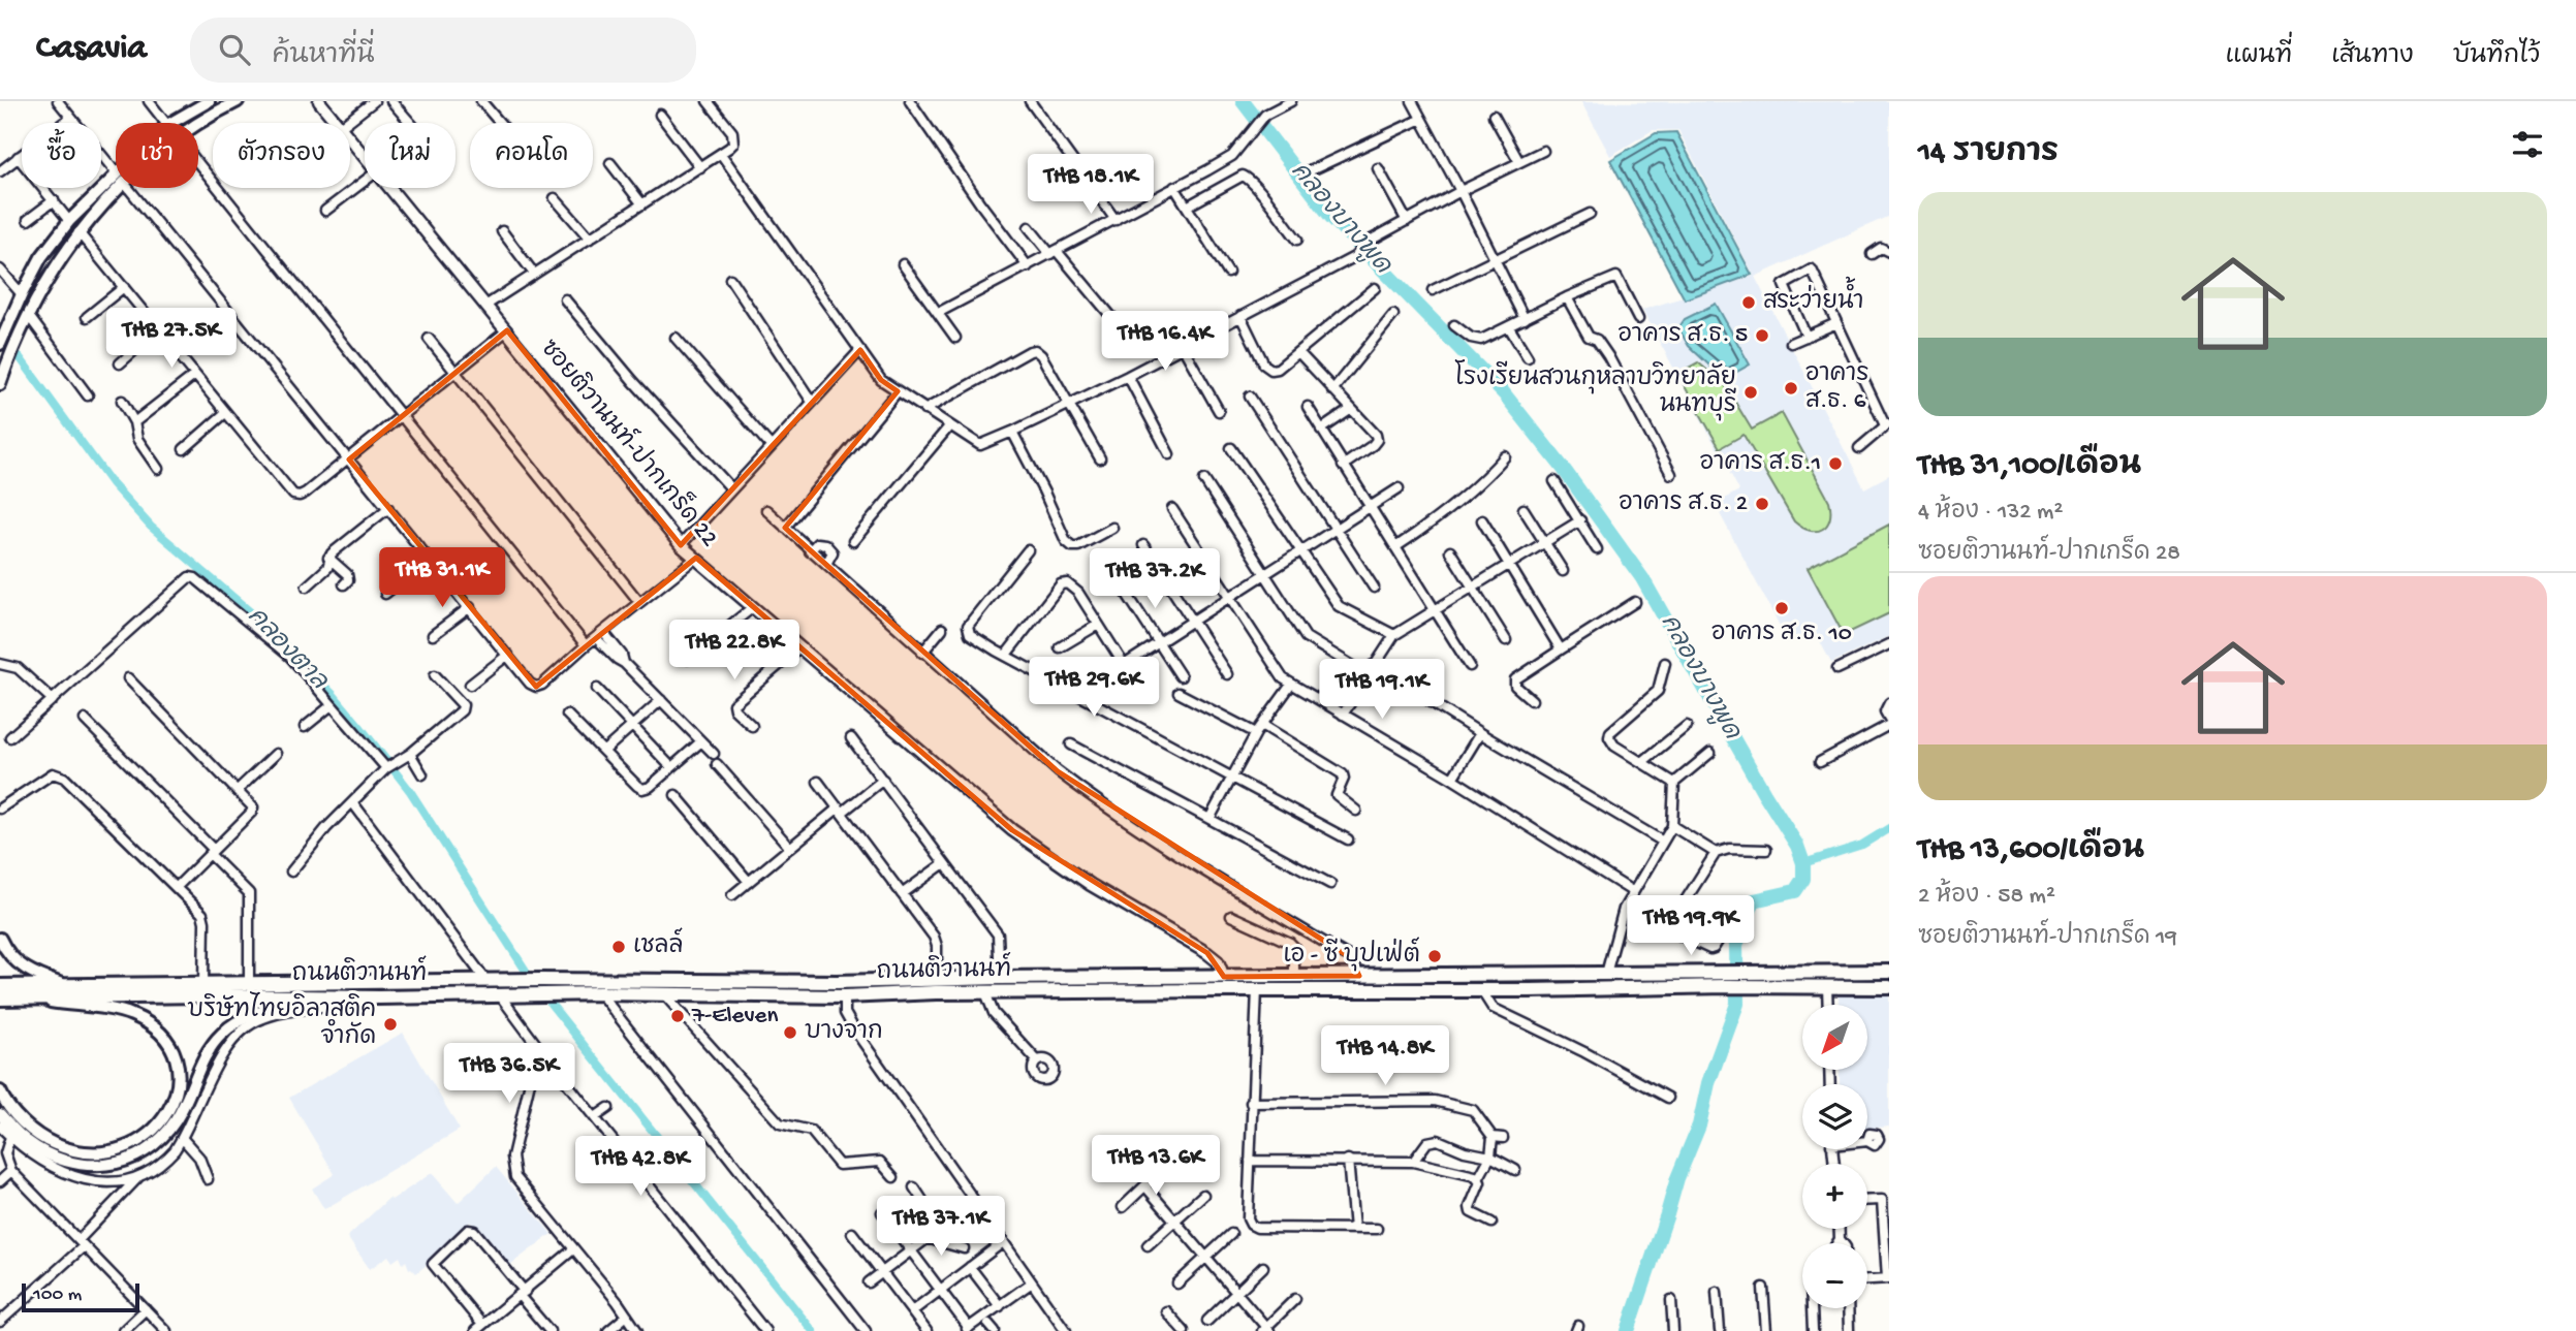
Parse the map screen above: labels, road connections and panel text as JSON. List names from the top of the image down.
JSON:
{
  "streets": {
    "main road": ["ถนนติวานนท์"],
    "street": ["ซอยติวานนท์-ปากเกร็ด 22"]
  },
  "crossings": [
    ["ซอยติวานนท์-ปากเกร็ด 22", "ถนนติวานนท์"]
  ],
  "water": ["คลองบางพูด", "คลองตาล"],
  "places": [
    "สระว่ายน้ำ",
    "อาคาร ส.ธ. 5",
    "อาคาร ส.ธ. 6",
    "โรงเรียนสวนกุหลาบวิทยาลัย นนทบุรี",
    "อาคาร ส.ธ.1",
    "อาคาร ส.ธ. 2",
    "อาคาร ส.ธ. 10",
    "เชลล์",
    "เอ - ซี บุปเฟ่ต์",
    "7-Eleven",
    "บริษัทไทยอิลาสติค จำกัด",
    "บางจาก"
  ],
  "scale_bar": "100 m",
  "north": "bottom left",
  "page": {
    "header": "Casavia",
    "search": "ค้นหาที่นี่",
    "nav": ["แผนที่", "เส้นทาง", "บันทึกไว้"],
    "heading": "14 รายการ",
    "chip": [
      "ซื้อ",
      "เช่า",
      "ตัวกรอง",
      "ใหม่",
      "คอนโด"
    ],
    "price": [
      "THB 18.1K",
      "THB 27.5K",
      "THB 16.4K",
      "THB 31.1K",
      "THB 37.2K",
      "THB 22.8K",
      "THB 29.6K",
      "THB 19.1K",
      "THB 19.9K",
      "THB 14.8K",
      "THB 36.5K",
      "THB 13.6K",
      "THB 42.8K",
      "THB 37.1K"
    ],
    "list": [
      {
        "name": "THB 31,100/เดือน",
        "note": "4 ห้อง · 132 m² · ซอยติวานนท์-ปากเกร็ด 28"
      },
      {
        "name": "THB 13,600/เดือน",
        "note": "2 ห้อง · 58 m² · ซอยติวานนท์-ปากเกร็ด 19"
      }
    ],
    "map_buttons": ["+", "−"],
    "scale": "100 m"
  }
}
